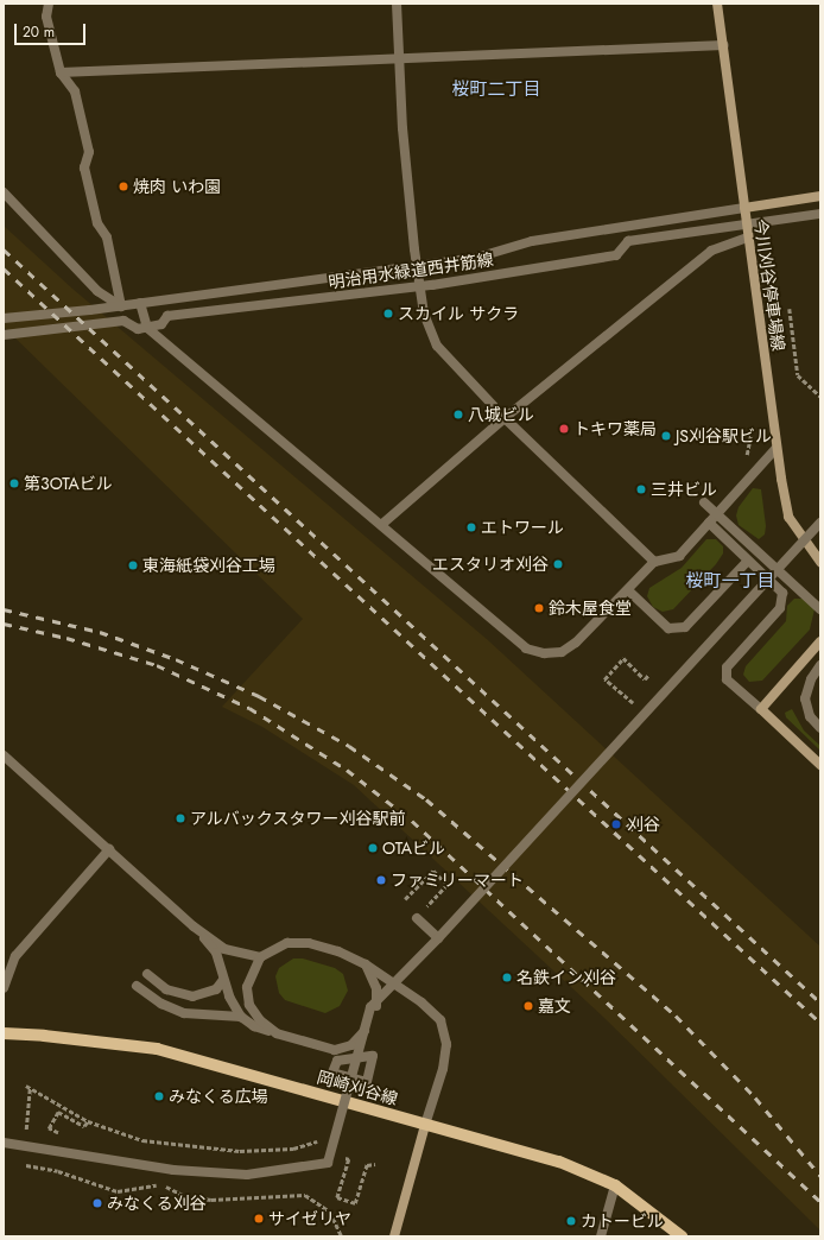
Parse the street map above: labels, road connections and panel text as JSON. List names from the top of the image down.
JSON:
{
  "streets": {
    "main road": ["今川刈谷停車場線", "岡崎刈谷線"],
    "street": ["明治用水緑道西井筋線"]
  },
  "crossings": [
    ["明治用水緑道西井筋線", "今川刈谷停車場線"]
  ],
  "districts": ["桜町二丁目", "桜町一丁目"],
  "places": [
    "焼肉 いわ園",
    "スカイル サクラ",
    "八城ビル",
    "トキワ薬局",
    "JS刈谷駅ビル",
    "第3OTAビル",
    "三井ビル",
    "エトワール",
    "エスタリオ刈谷",
    "東海紙袋刈谷工場",
    "鈴木屋食堂",
    "アルバックスタワー刈谷駅前",
    "刈谷",
    "OTAビル",
    "ファミリーマート",
    "名鉄イン刈谷",
    "嘉文",
    "みなくる広場",
    "みなくる刈谷",
    "サイゼリヤ",
    "カトービル"
  ],
  "scale_bar": "20 m"
}
